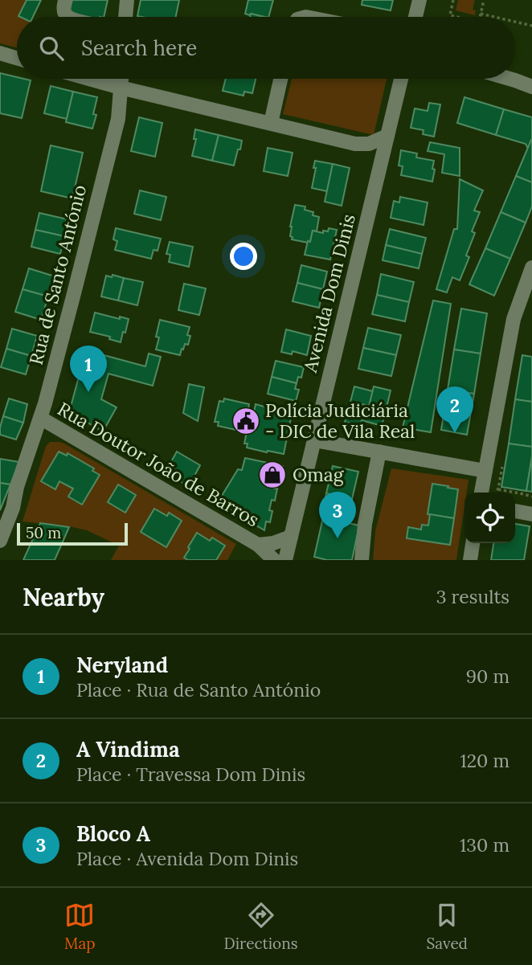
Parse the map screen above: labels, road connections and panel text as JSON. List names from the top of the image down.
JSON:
{
  "streets": {
    "street": ["Rua de Santo António", "Avenida Dom Dinis", "Rua Doutor João de Barros"]
  },
  "crossings": [
    ["Rua de Santo António", "Rua Doutor João de Barros"]
  ],
  "places": {
    "public building": ["Polícia Judiciária - DIC de Vila Real"],
    "shop": ["Omag"]
  },
  "scale_bar": "50 m",
  "page": {
    "search": "Search here",
    "pins": ["1", "2", "3"],
    "scale": "50 m",
    "heading": ["Nearby", "3 results"],
    "list": [
      {
        "mark": "1",
        "name": "Neryland",
        "note": "Place · Rua de Santo António",
        "value": "90 m"
      },
      {
        "mark": "2",
        "name": "A Vindima",
        "note": "Place · Travessa Dom Dinis",
        "value": "120 m"
      },
      {
        "mark": "3",
        "name": "Bloco A",
        "note": "Place · Avenida Dom Dinis",
        "value": "130 m"
      }
    ],
    "nav": ["Map", "Directions", "Saved"]
  }
}
